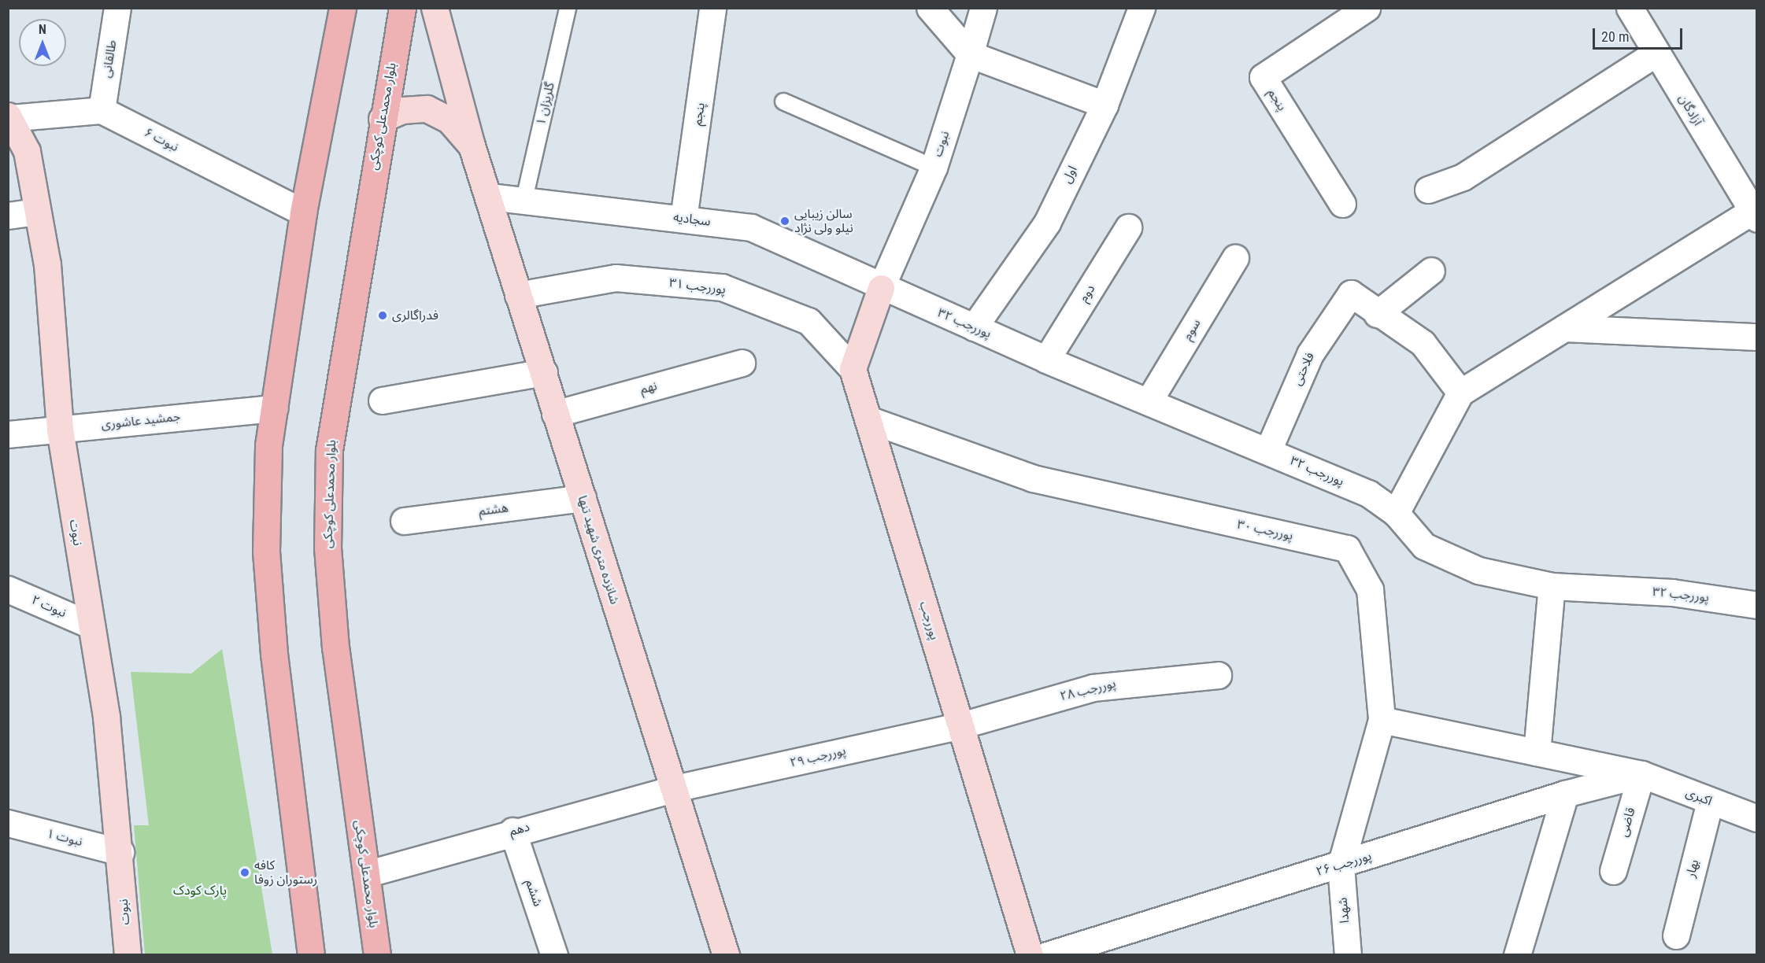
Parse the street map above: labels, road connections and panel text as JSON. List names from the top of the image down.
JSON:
{
  "streets": {
    "main road": ["بلوار محمدعلی کوچکی"],
    "street": [
      "طالقانی",
      "پنجم",
      "آزادگان",
      "نبوت ۶",
      "نبوت",
      "اول",
      "سجادیه",
      "پوررجب ۳۱",
      "دوم",
      "پوررجب ۳۲",
      "سوم",
      "فلاحتی",
      "نهم",
      "جمشید عاشوری",
      "هشتم",
      "پوررجب ۳۰",
      "شانزده متری شهید تنها",
      "نبوت ۲",
      "پوررجب",
      "پوررجب ۲۸",
      "پوررجب ۲۹",
      "اکبری",
      "قاضی",
      "دهم",
      "نبوت ۱",
      "پوررجب ۲۶",
      "بهار",
      "ششم",
      "شهدا"
    ],
    "lane": ["گلریزان ۱"]
  },
  "crossings": [
    ["طالقانی", "نبوت ۶"],
    ["پنجم", "سجادیه"],
    ["گلریزان ۱", "سجادیه"],
    ["بلوار محمدعلی کوچکی", "دهم"],
    ["نبوت", "سجادیه"],
    ["نبوت", "پوررجب ۳۲"],
    ["نبوت", "جمشید عاشوری"],
    ["نبوت", "نبوت ۲"],
    ["نبوت", "نبوت ۱"],
    ["اول", "پوررجب ۳۲"],
    ["سجادیه", "پوررجب ۳۲"],
    ["سجادیه", "شانزده متری شهید تنها"],
    ["پوررجب ۳۱", "شانزده متری شهید تنها"],
    ["پوررجب ۳۱", "پوررجب"],
    ["دوم", "پوررجب ۳۲"],
    ["پوررجب ۳۲", "سوم"],
    ["پوررجب ۳۲", "فلاحتی"],
    ["نهم", "شانزده متری شهید تنها"],
    ["هشتم", "شانزده متری شهید تنها"],
    ["پوررجب ۳۰", "پوررجب"],
    ["پوررجب ۳۰", "اکبری"],
    ["پوررجب ۳۰", "پوررجب ۲۶"],
    ["پوررجب ۳۰", "شهدا"],
    ["شانزده متری شهید تنها", "پوررجب ۲۹"],
    ["شانزده متری شهید تنها", "دهم"],
    ["پوررجب", "پوررجب ۲۸"],
    ["پوررجب", "پوررجب ۲۹"],
    ["پوررجب ۲۸", "پوررجب ۲۹"],
    ["پوررجب ۲۹", "دهم"],
    ["اکبری", "قاضی"],
    ["اکبری", "پوررجب ۲۶"],
    ["اکبری", "بهار"],
    ["قاضی", "پوررجب ۲۶"],
    ["دهم", "ششم"],
    ["پوررجب ۲۶", "شهدا"]
  ],
  "parks": ["پارک کودک"],
  "places": ["سالن زیبایی نیلو ولی نژاد", "فدراگالری", "کافه رستوران زوفا"],
  "scale_bar": "20 m",
  "north": "top"
}
